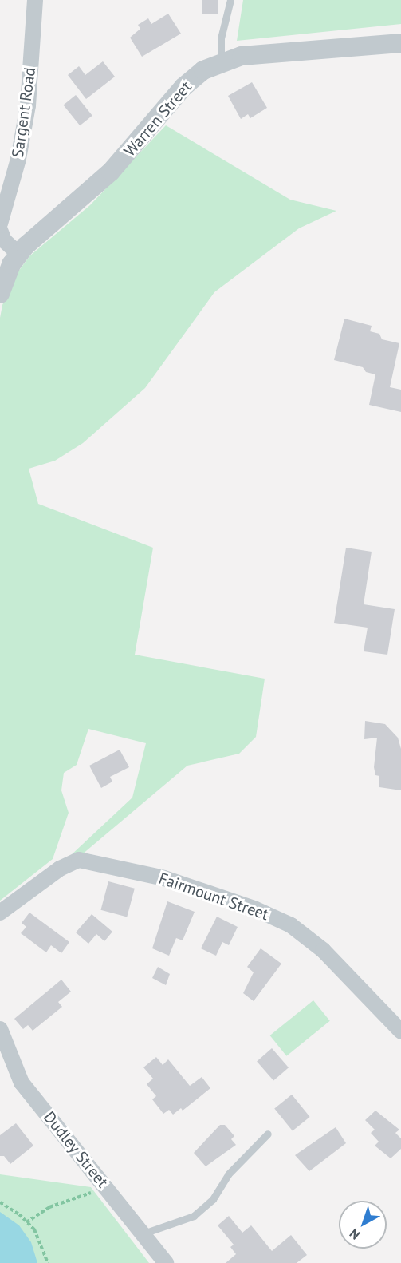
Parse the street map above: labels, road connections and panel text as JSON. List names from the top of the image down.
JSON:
{
  "streets": {
    "street": [
      "Sargent Road",
      "Warren Street",
      "Fairmount Street",
      "Dudley Street"
    ]
  },
  "north": "bottom left"
}
